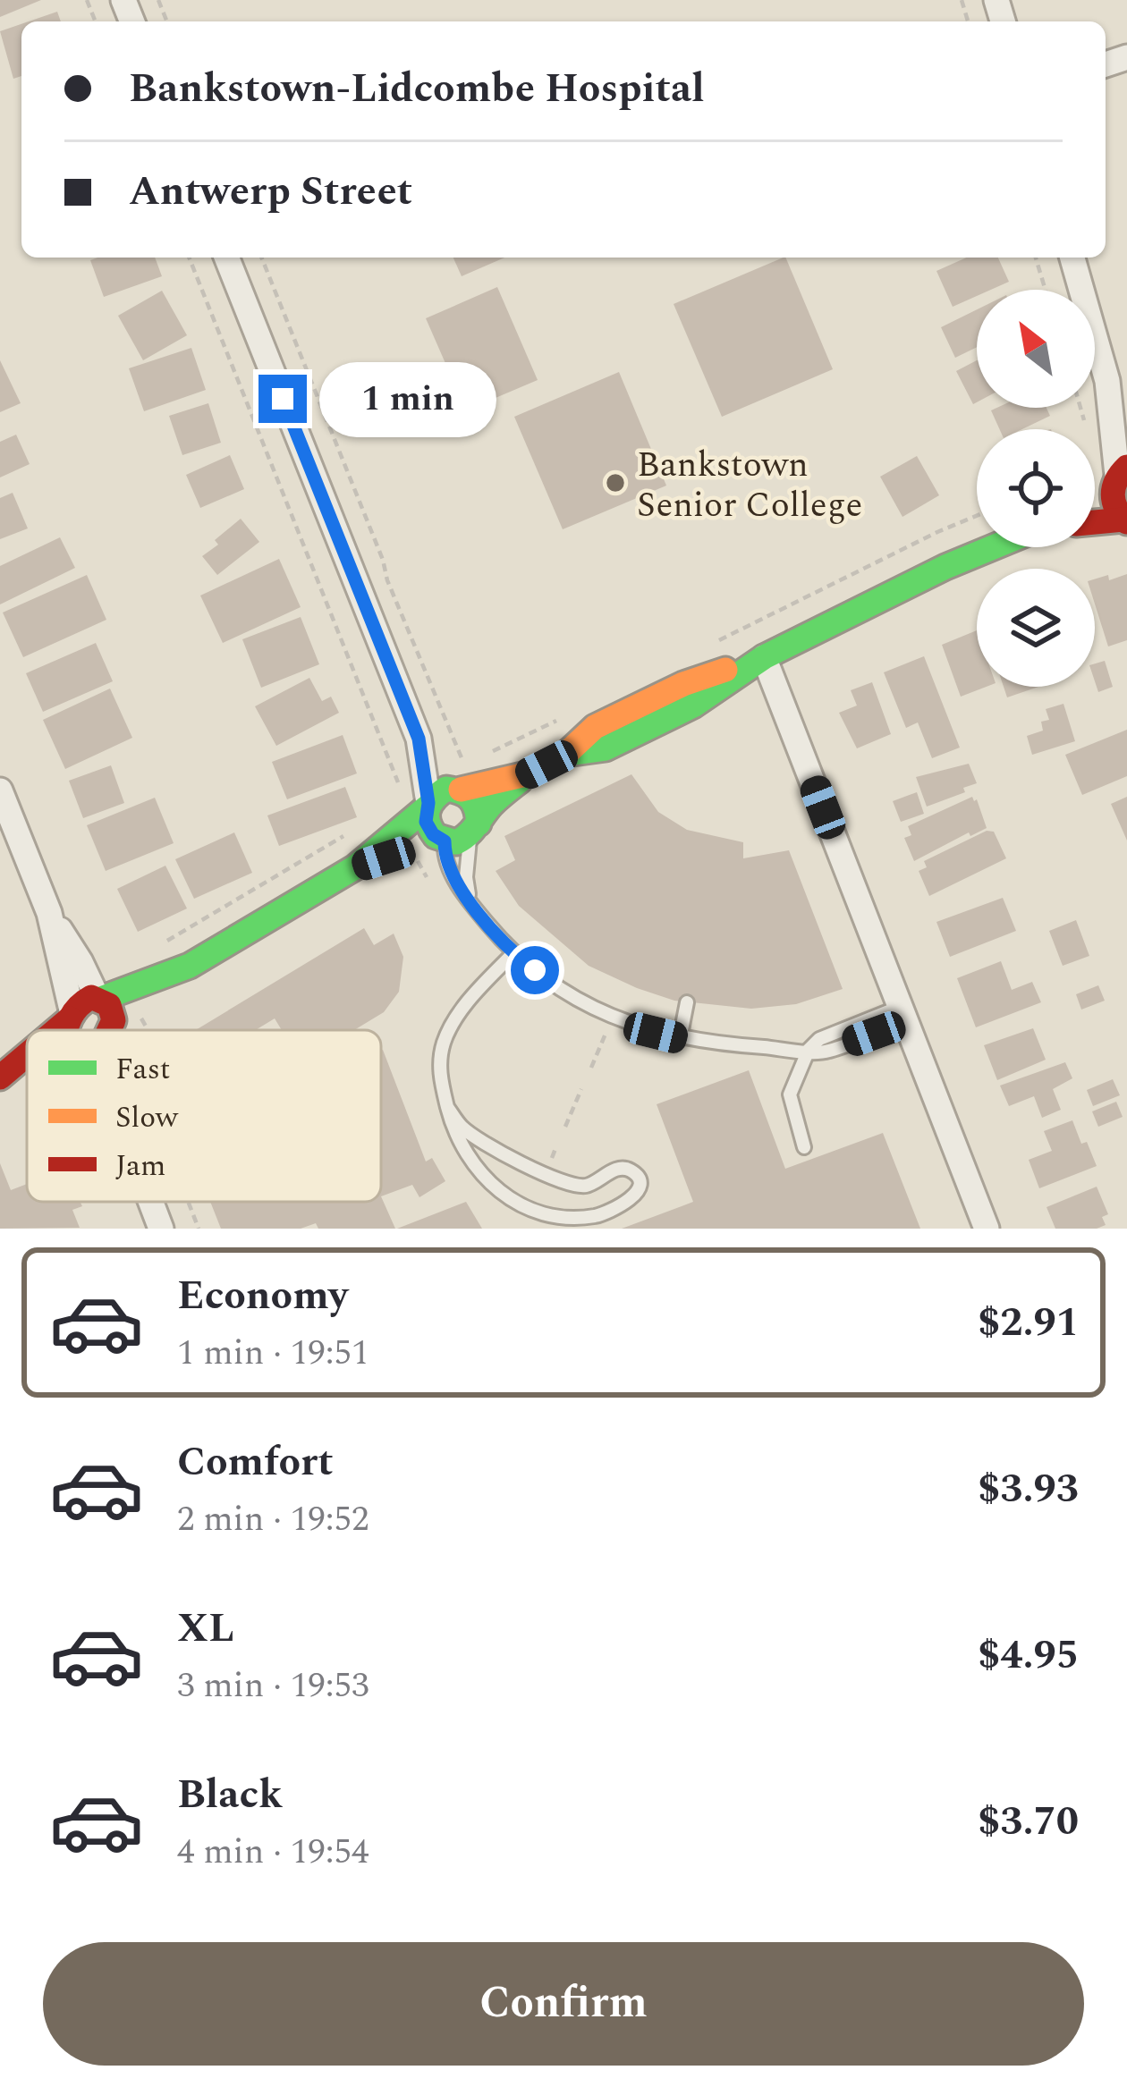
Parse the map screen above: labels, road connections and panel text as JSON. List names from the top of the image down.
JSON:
{
  "places": ["Bankstown Senior College"],
  "legend": ["Fast", "Slow", "Jam"],
  "north": "top left",
  "page": {
    "banner": ["Bankstown-Lidcombe Hospital", "Antwerp Street"],
    "bubble": "1 min",
    "list": [
      {
        "name": "Economy",
        "note": "1 min · 19:51",
        "value": "$2.91"
      },
      {
        "name": "Comfort",
        "note": "2 min · 19:52",
        "value": "$3.93"
      },
      {
        "name": "XL",
        "note": "3 min · 19:53",
        "value": "$4.95"
      },
      {
        "name": "Black",
        "note": "4 min · 19:54",
        "value": "$3.70"
      }
    ],
    "buttons": "Confirm"
  }
}
